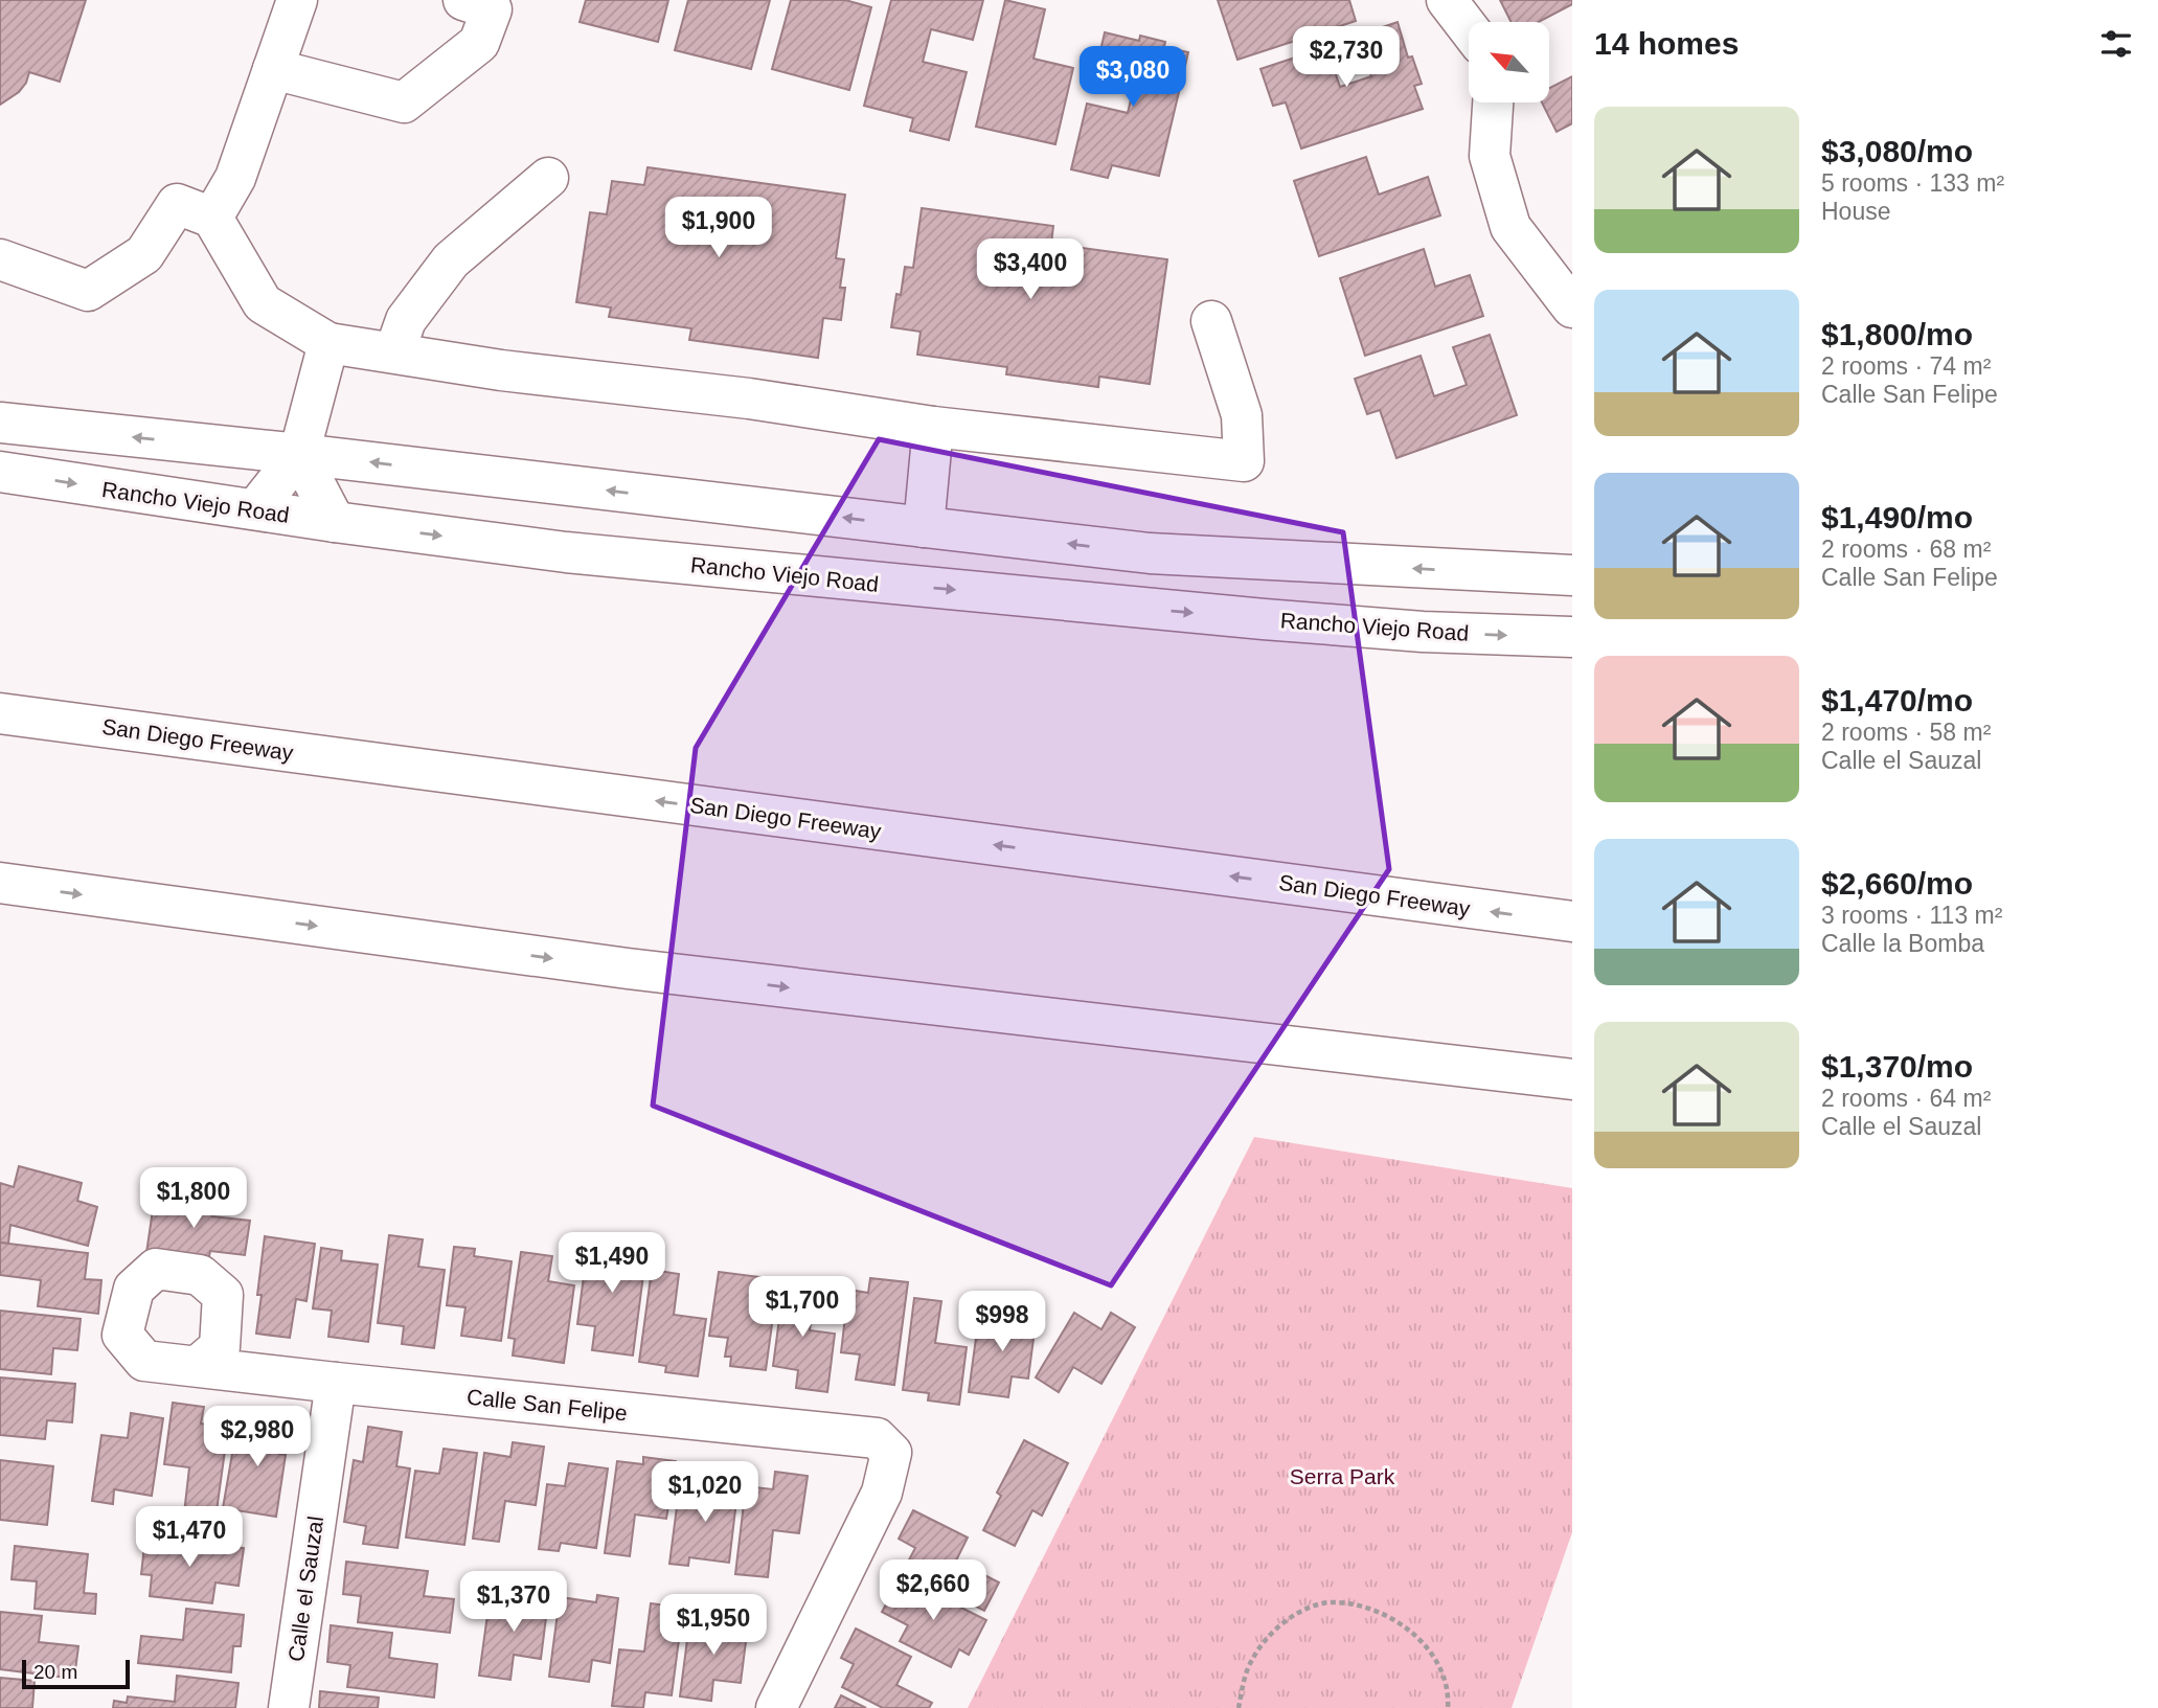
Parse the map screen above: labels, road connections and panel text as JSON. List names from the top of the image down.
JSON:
{
  "streets": {
    "main road": [
      "Rancho Viejo Road",
      "San Diego Freeway",
      "Calle San Felipe",
      "Calle el Sauzal"
    ]
  },
  "crossings": [
    ["Calle San Felipe", "Calle el Sauzal"]
  ],
  "parks": ["Serra Park"],
  "scale_bar": "20 m",
  "north": "top left",
  "page": {
    "heading": "14 homes",
    "price": [
      "$2,730",
      "$3,080",
      "$1,900",
      "$3,400",
      "$1,800",
      "$1,490",
      "$1,700",
      "$998",
      "$2,980",
      "$1,020",
      "$1,470",
      "$2,660",
      "$1,370",
      "$1,950"
    ],
    "list": [
      {
        "name": "$3,080/mo",
        "note": "5 rooms · 133 m² · House"
      },
      {
        "name": "$1,800/mo",
        "note": "2 rooms · 74 m² · Calle San Felipe"
      },
      {
        "name": "$1,490/mo",
        "note": "2 rooms · 68 m² · Calle San Felipe"
      },
      {
        "name": "$1,470/mo",
        "note": "2 rooms · 58 m² · Calle el Sauzal"
      },
      {
        "name": "$2,660/mo",
        "note": "3 rooms · 113 m² · Calle la Bomba"
      },
      {
        "name": "$1,370/mo",
        "note": "2 rooms · 64 m² · Calle el Sauzal"
      }
    ],
    "scale": "20 m"
  }
}
